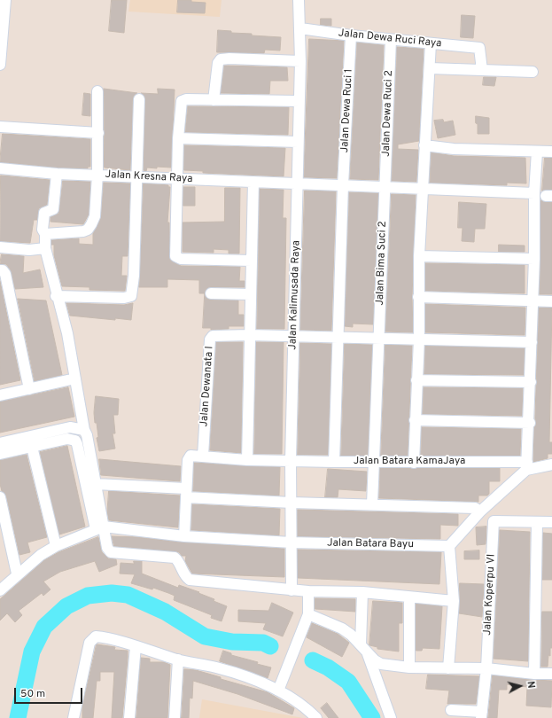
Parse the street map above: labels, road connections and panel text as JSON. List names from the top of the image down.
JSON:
{
  "streets": {
    "street": [
      "Jalan Dewa Ruci Raya",
      "Jalan Dewa Ruci 1",
      "Jalan Dewa Ruci 2",
      "Jalan Kresna Raya",
      "Jalan Bima Suci 2",
      "Jalan Kalimusada Raya",
      "Jalan Dewanata I",
      "Jalan Batara KamaJaya",
      "Jalan Batara Bayu",
      "Jalan Koperpu VI"
    ]
  },
  "crossings": [
    ["Jalan Dewa Ruci Raya", "Jalan Dewa Ruci 1"],
    ["Jalan Dewa Ruci Raya", "Jalan Dewa Ruci 2"],
    ["Jalan Dewa Ruci Raya", "Jalan Kalimusada Raya"],
    ["Jalan Dewa Ruci 1", "Jalan Kresna Raya"],
    ["Jalan Dewa Ruci 1", "Jalan Dewanata I"],
    ["Jalan Dewa Ruci 1", "Jalan Batara KamaJaya"],
    ["Jalan Dewa Ruci 2", "Jalan Kresna Raya"],
    ["Jalan Dewa Ruci 2", "Jalan Bima Suci 2"],
    ["Jalan Kresna Raya", "Jalan Bima Suci 2"],
    ["Jalan Kresna Raya", "Jalan Kalimusada Raya"],
    ["Jalan Bima Suci 2", "Jalan Dewanata I"],
    ["Jalan Bima Suci 2", "Jalan Batara KamaJaya"],
    ["Jalan Kalimusada Raya", "Jalan Dewanata I"],
    ["Jalan Kalimusada Raya", "Jalan Batara KamaJaya"],
    ["Jalan Kalimusada Raya", "Jalan Batara Bayu"],
    ["Jalan Dewanata I", "Jalan Batara KamaJaya"]
  ],
  "scale_bar": "50 m",
  "north": "right"
}
